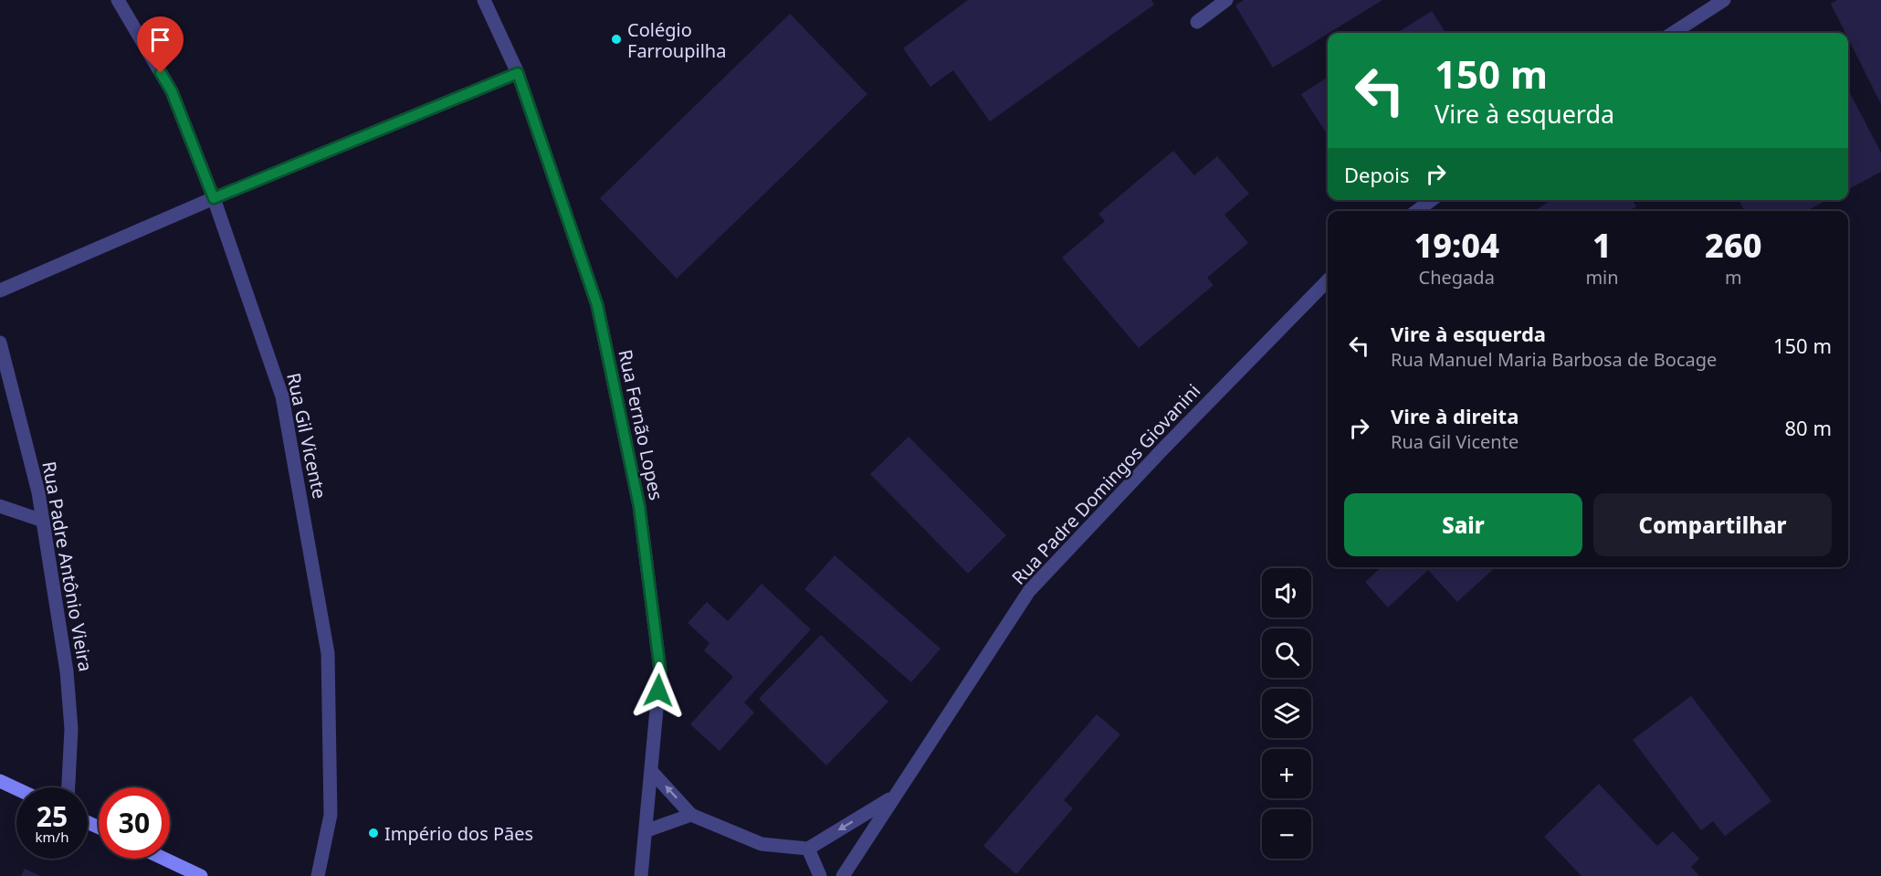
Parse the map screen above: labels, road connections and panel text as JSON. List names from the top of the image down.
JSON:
{
  "streets": {
    "street": [
      "Rua Fernão Lopes",
      "Rua Gil Vicente",
      "Rua Padre Domingos Giovanini",
      "Rua Padre Antônio Vieira"
    ]
  },
  "places": ["Colégio Farroupilha", "Império dos Pães"],
  "page": {
    "turn": ["150 m", "Vire à esquerda"],
    "then": "Depois",
    "eta": [
      "19:04",
      "Chegada",
      "1",
      "min",
      "260",
      "m"
    ],
    "list": [
      {
        "name": "Vire à esquerda",
        "note": "Rua Manuel Maria Barbosa de Bocage",
        "value": "150 m"
      },
      {
        "name": "Vire à direita",
        "note": "Rua Gil Vicente",
        "value": "80 m"
      }
    ],
    "buttons": ["Sair", "Compartilhar"],
    "map_buttons": ["+", "−"],
    "speed": "25 km/h",
    "limit": "30"
  }
}
